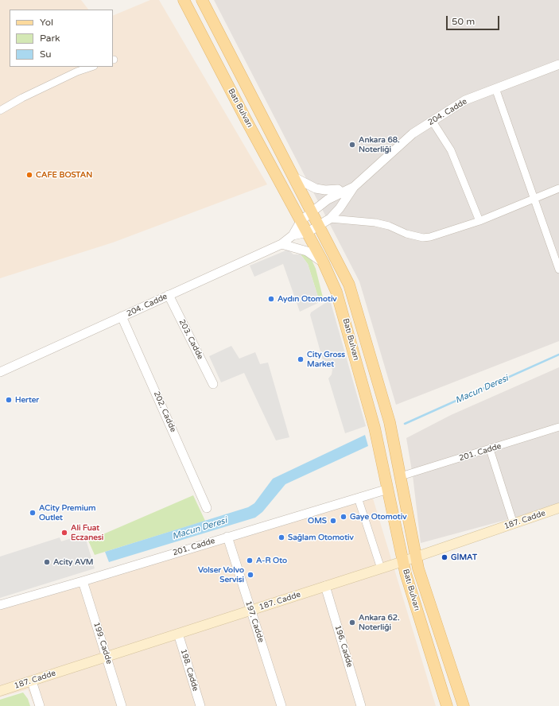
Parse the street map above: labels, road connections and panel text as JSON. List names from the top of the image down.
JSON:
{
  "streets": {
    "main road": ["Batı Bulvarı", "187. Cadde"],
    "street": [
      "204. Cadde",
      "203. Cadde",
      "202. Cadde",
      "201. Cadde",
      "197. Cadde",
      "199. Cadde",
      "196. Cadde",
      "198. Cadde"
    ]
  },
  "crossings": [
    ["Batı Bulvarı", "204. Cadde"],
    ["Batı Bulvarı", "201. Cadde"],
    ["Batı Bulvarı", "187. Cadde"],
    ["204. Cadde", "203. Cadde"],
    ["204. Cadde", "202. Cadde"],
    ["201. Cadde", "197. Cadde"],
    ["201. Cadde", "199. Cadde"],
    ["187. Cadde", "197. Cadde"],
    ["187. Cadde", "199. Cadde"],
    ["187. Cadde", "196. Cadde"],
    ["187. Cadde", "198. Cadde"]
  ],
  "water": ["Macun Deresi"],
  "places": [
    "Ankara 68. Noterliği",
    "CAFE BOSTAN",
    "Aydın Otomotiv",
    "City Gross Market",
    "Herter",
    "ACity Premium Outlet",
    "Gaye Otomotiv",
    "OMS",
    "Ali Fuat Eczanesi",
    "Sağlam Otomotiv",
    "GİMAT",
    "A-R Oto",
    "Acity AVM",
    "Volser Volvo Servisi",
    "Ankara 62. Noterliği"
  ],
  "legend": ["Yol", "Park", "Su"],
  "scale_bar": "50 m"
}
